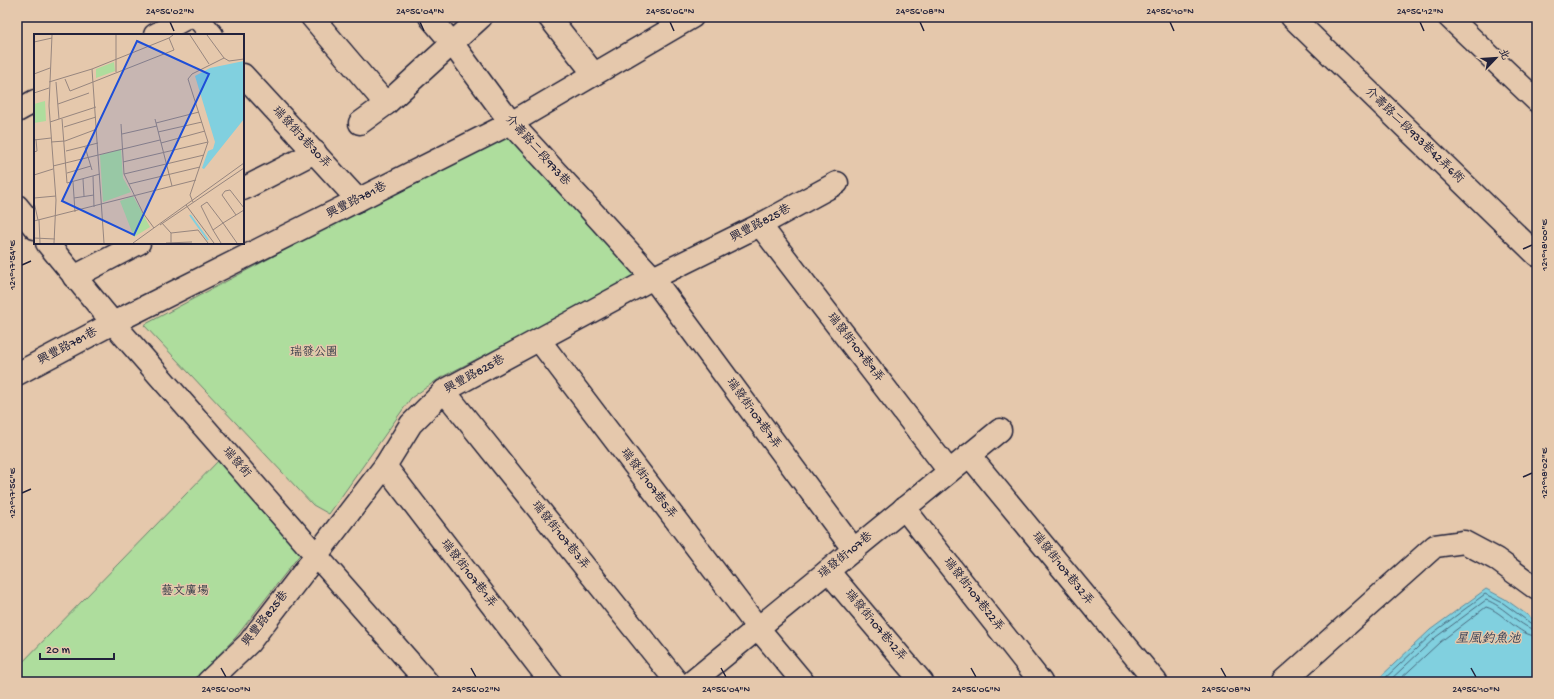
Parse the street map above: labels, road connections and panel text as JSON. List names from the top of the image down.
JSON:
{
  "streets": {
    "street": [
      "介壽路二段933巷42弄6衖",
      "瑞發街3巷30弄",
      "介壽路二段973巷",
      "興豐路781巷",
      "興豐路825巷",
      "瑞發街107巷9弄",
      "瑞發街107巷7弄",
      "瑞發街",
      "瑞發街107巷5弄",
      "瑞發街107巷3弄",
      "瑞發街107巷",
      "瑞發街107巷32弄",
      "瑞發街107巷1弄",
      "瑞發街107巷22弄",
      "瑞發街107巷12弄"
    ]
  },
  "crossings": [
    ["瑞發街3巷30弄", "興豐路781巷"],
    ["介壽路二段973巷", "興豐路781巷"],
    ["介壽路二段973巷", "興豐路825巷"],
    ["介壽路二段973巷", "瑞發街107巷7弄"],
    ["興豐路781巷", "瑞發街"],
    ["興豐路825巷", "瑞發街107巷9弄"],
    ["興豐路825巷", "瑞發街107巷7弄"],
    ["興豐路825巷", "瑞發街"],
    ["興豐路825巷", "瑞發街107巷5弄"],
    ["興豐路825巷", "瑞發街107巷3弄"],
    ["興豐路825巷", "瑞發街107巷1弄"],
    ["瑞發街107巷9弄", "瑞發街107巷"],
    ["瑞發街107巷7弄", "瑞發街107巷"],
    ["瑞發街107巷5弄", "瑞發街107巷"],
    ["瑞發街107巷", "瑞發街107巷32弄"],
    ["瑞發街107巷", "瑞發街107巷22弄"],
    ["瑞發街107巷", "瑞發街107巷12弄"]
  ],
  "water": ["星風釣魚池"],
  "parks": ["瑞發公園", "藝文廣場"],
  "scale_bar": "20 m",
  "north": "top right",
  "coordinates": [
    "24°56'02\"N",
    "24°56'04\"N",
    "24°56'06\"N",
    "24°56'08\"N",
    "24°56'10\"N",
    "24°56'12\"N",
    "121°18'00\"E",
    "121°17'54\"E",
    "121°18'02\"E",
    "121°17'56\"E",
    "24°56'00\"N"
  ]
}
